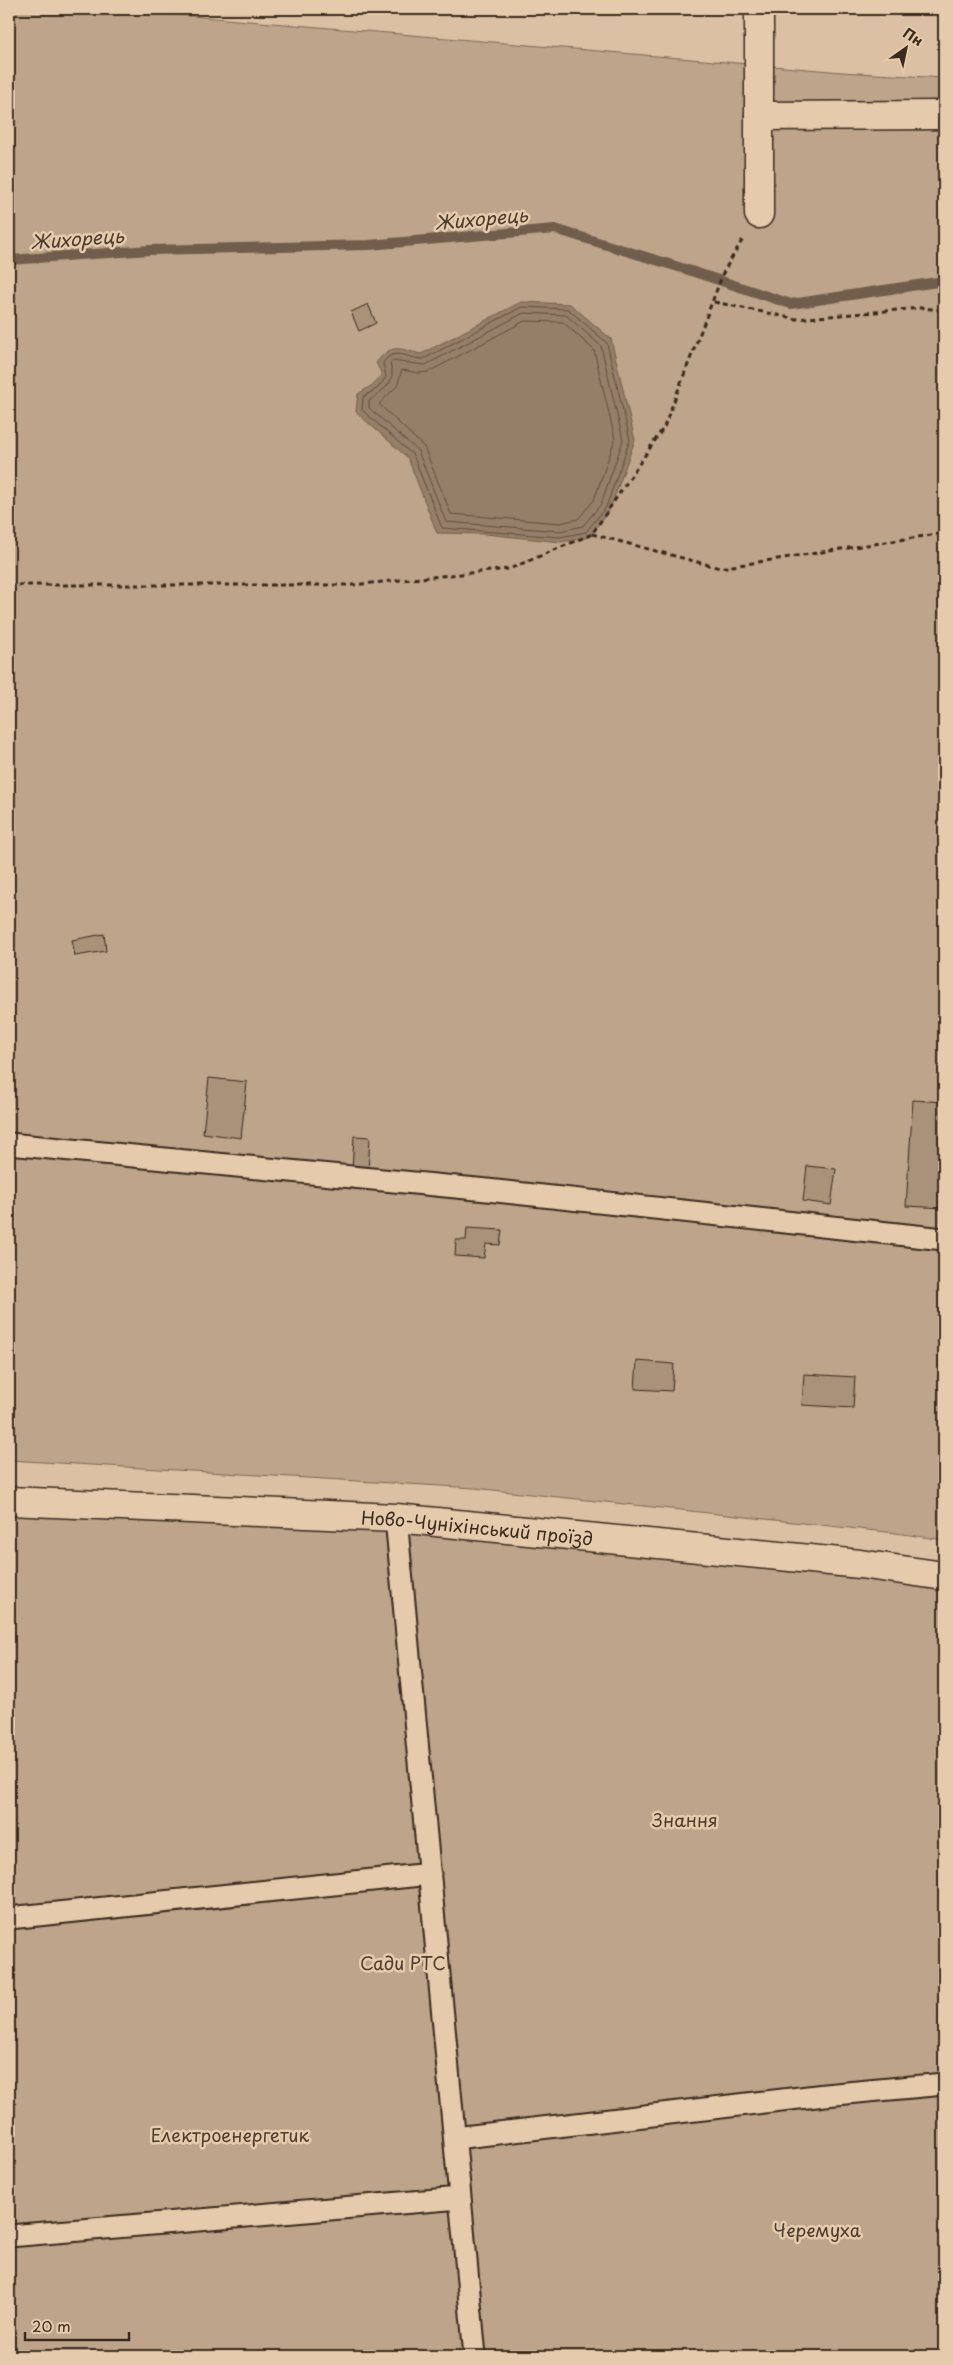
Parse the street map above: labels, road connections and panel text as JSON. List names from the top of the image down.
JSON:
{
  "streets": {
    "street": ["Ново-Чуніхінський проїзд"]
  },
  "water": ["Жихорець"],
  "parks": [
    "Знання",
    "Сади РТС",
    "Електроенергетик",
    "Черемуха"
  ],
  "scale_bar": "20 m",
  "north": "top right"
}
